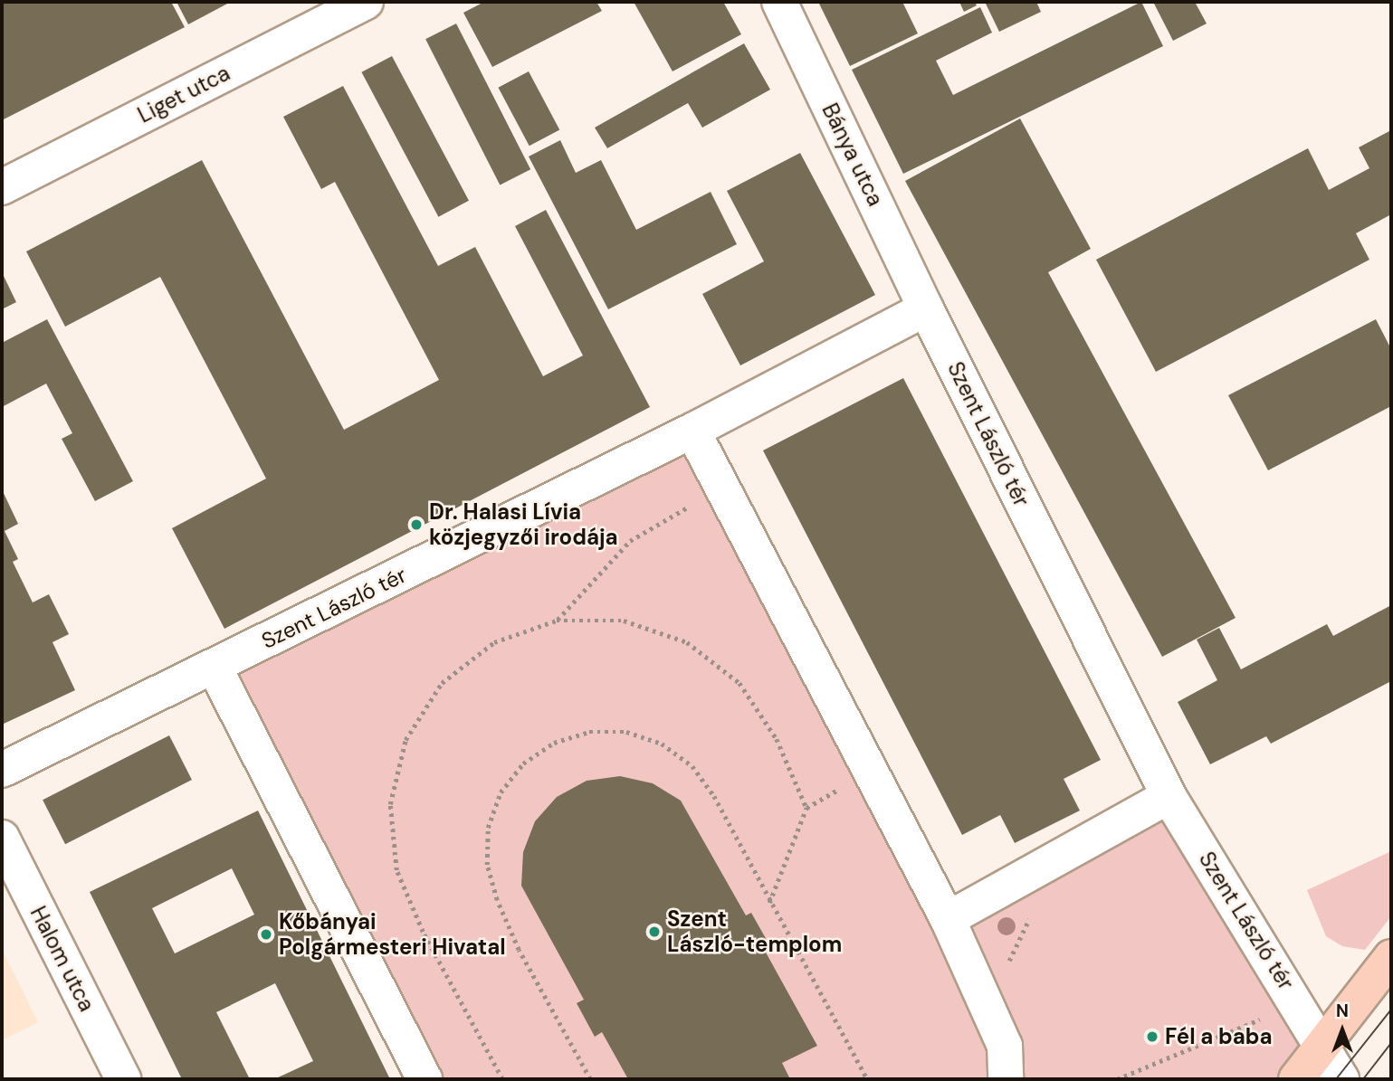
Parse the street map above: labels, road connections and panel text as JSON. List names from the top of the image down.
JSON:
{
  "streets": {
    "street": [
      "Liget utca",
      "Bánya utca",
      "Szent László tér",
      "Halom utca"
    ]
  },
  "crossings": [
    ["Bánya utca", "Szent László tér"]
  ],
  "places": [
    "Dr. Halasi Lívia közjegyzői irodája",
    "Szent László-templom",
    "Kőbányai Polgármesteri Hivatal",
    "Fél a baba"
  ],
  "north": "top"
}
